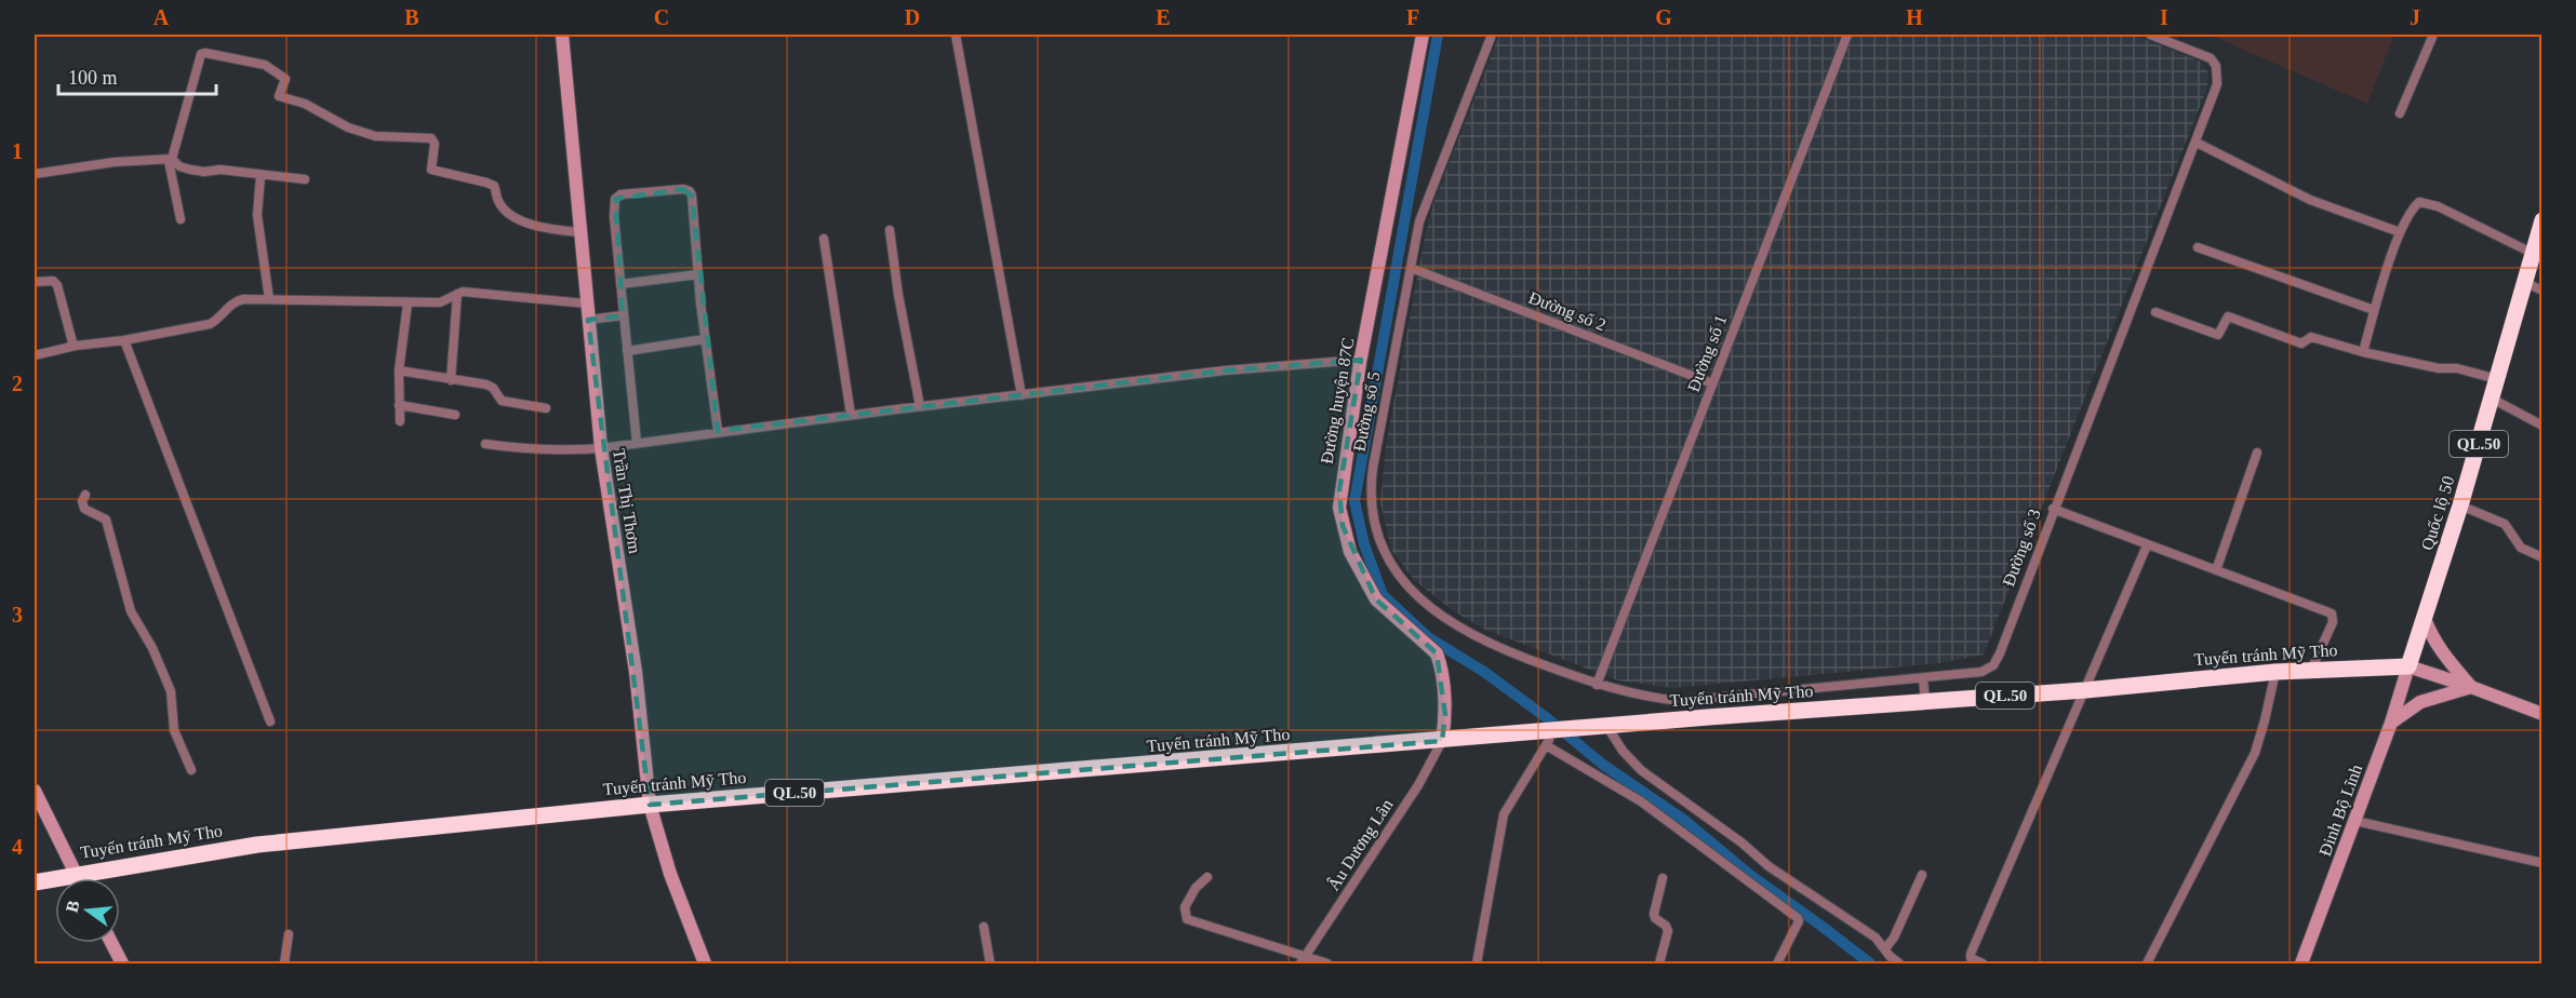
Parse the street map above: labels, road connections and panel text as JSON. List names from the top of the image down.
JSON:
{
  "streets": {
    "highway": ["QL.50", "Quốc lộ 50", "Tuyến tránh Mỹ Tho"],
    "street": [
      "Đường số 2",
      "Đường số 1",
      "Đường huyện 87C",
      "Đường số 5",
      "Trần Thị Thơm",
      "Đường số 3",
      "Đinh Bộ Lĩnh",
      "Âu Dương Lân"
    ]
  },
  "crossings": [
    ["Đường số 2", "Đường số 1"],
    ["Đường số 2", "Đường số 5"],
    ["Đường số 1", "Đường số 5"],
    ["Đường số 1", "Đường số 3"],
    ["Đường huyện 87C", "Tuyến tránh Mỹ Tho"],
    ["Đường huyện 87C", "Âu Dương Lân"],
    ["Đường số 5", "Đường số 3"],
    ["Trần Thị Thơm", "Tuyến tránh Mỹ Tho"],
    ["Quốc lộ 50", "Tuyến tránh Mỹ Tho"],
    ["Quốc lộ 50", "Đinh Bộ Lĩnh"],
    ["Tuyến tránh Mỹ Tho", "Đinh Bộ Lĩnh"],
    ["Tuyến tránh Mỹ Tho", "Âu Dương Lân"]
  ],
  "scale_bar": "100 m",
  "north": "left",
  "grid": {
    "columns": [
      "A",
      "B",
      "C",
      "D",
      "E",
      "F",
      "G",
      "H",
      "I",
      "J"
    ],
    "rows": [
      "1",
      "2",
      "3",
      "4"
    ]
  }
}
